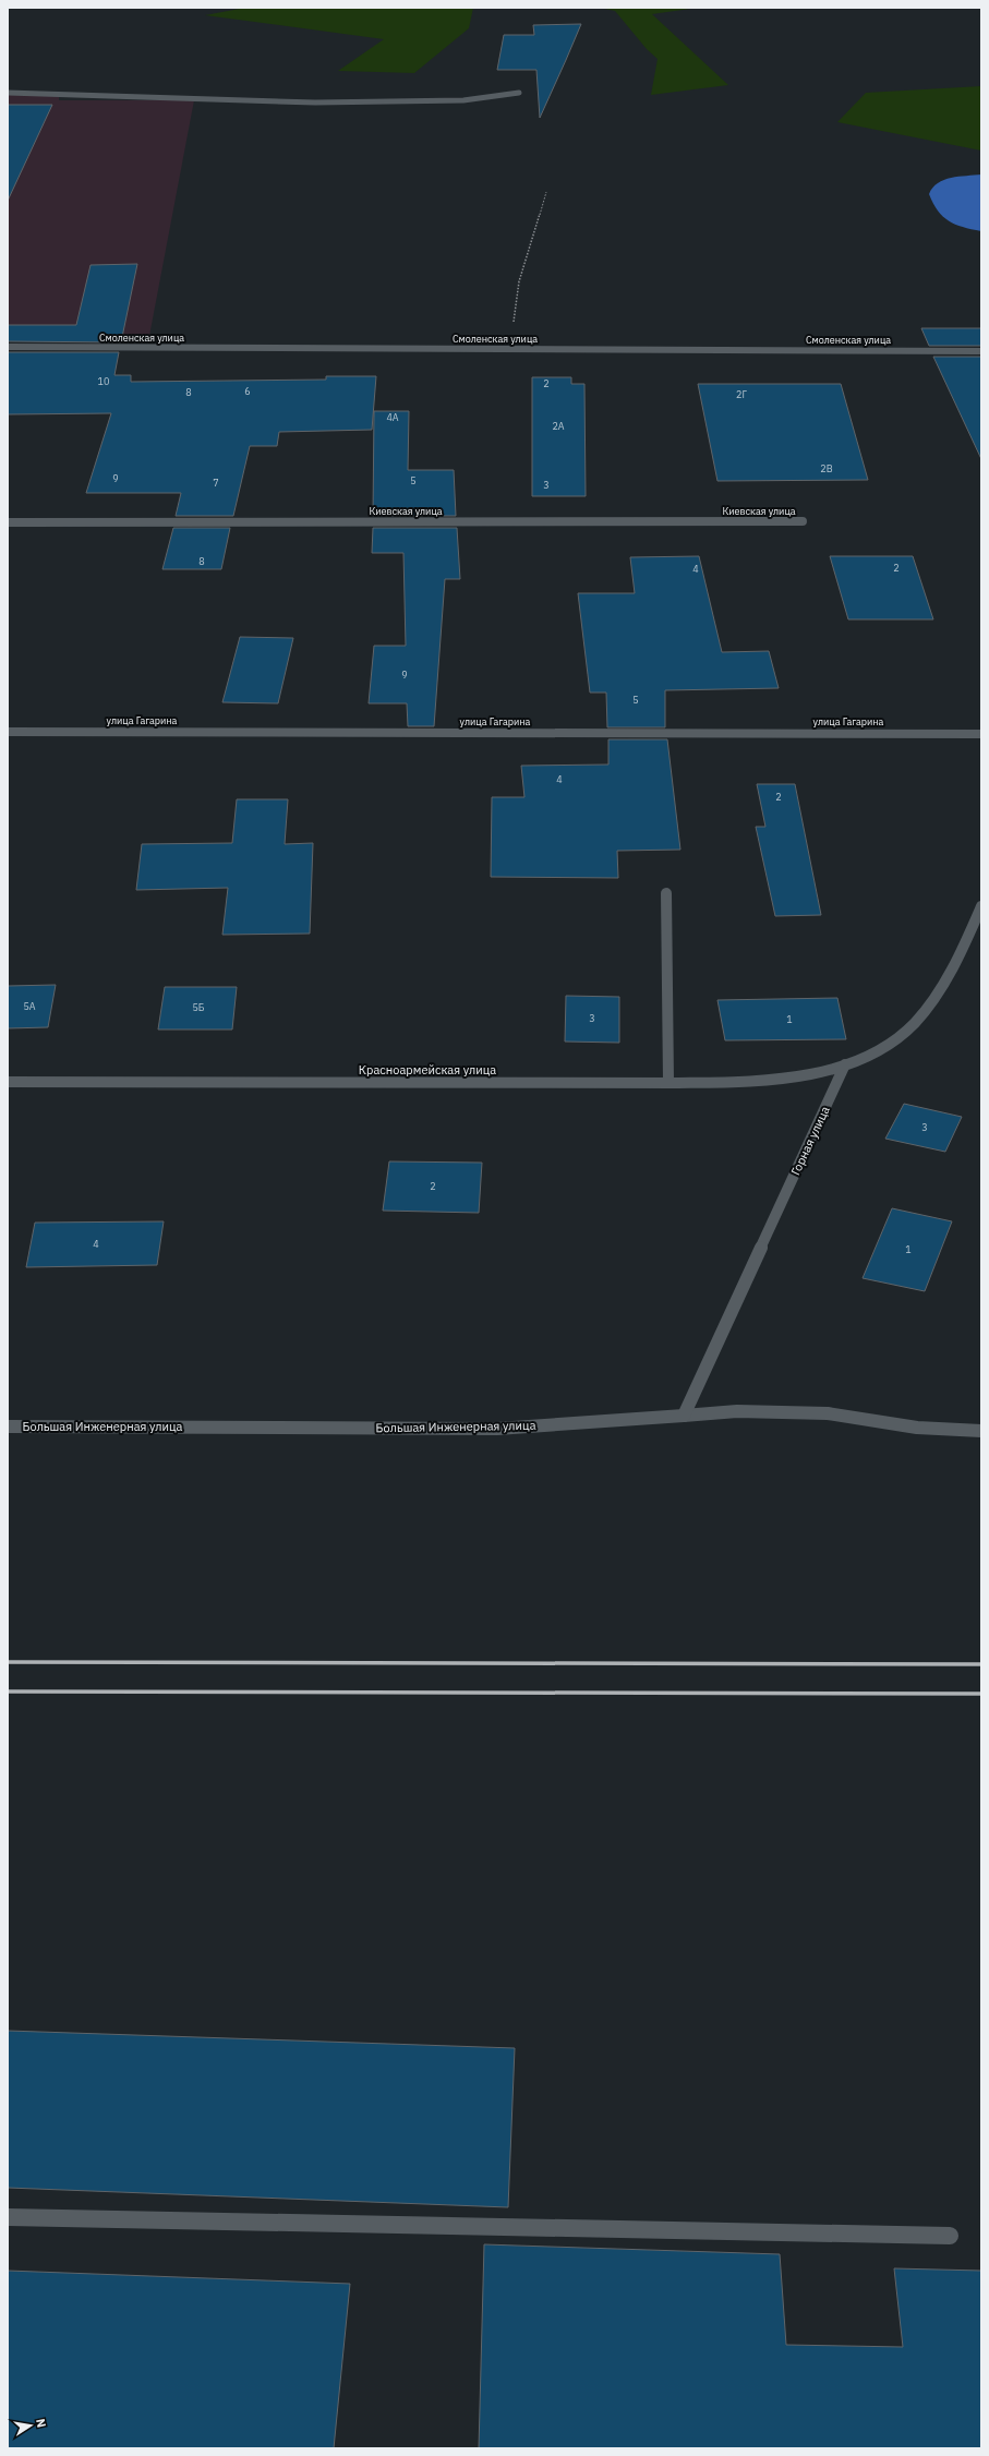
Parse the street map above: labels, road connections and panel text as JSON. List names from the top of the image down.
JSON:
{
  "streets": {
    "street": [
      "Смоленская улица",
      "Киевская улица",
      "улица Гагарина",
      "Красноармейская улица",
      "Горная улица",
      "Большая Инженерная улица"
    ]
  },
  "crossings": [
    ["Красноармейская улица", "Горная улица"],
    ["Горная улица", "Большая Инженерная улица"]
  ],
  "house_numbers": [
    "10",
    "2",
    "6",
    "8",
    "2Г",
    "4А",
    "2А",
    "2В",
    "9",
    "5",
    "7",
    "3",
    "8",
    "2",
    "4",
    "9",
    "5",
    "4",
    "2",
    "5А",
    "5Б",
    "3",
    "1",
    "3",
    "2",
    "4",
    "1"
  ],
  "north": "right"
}
